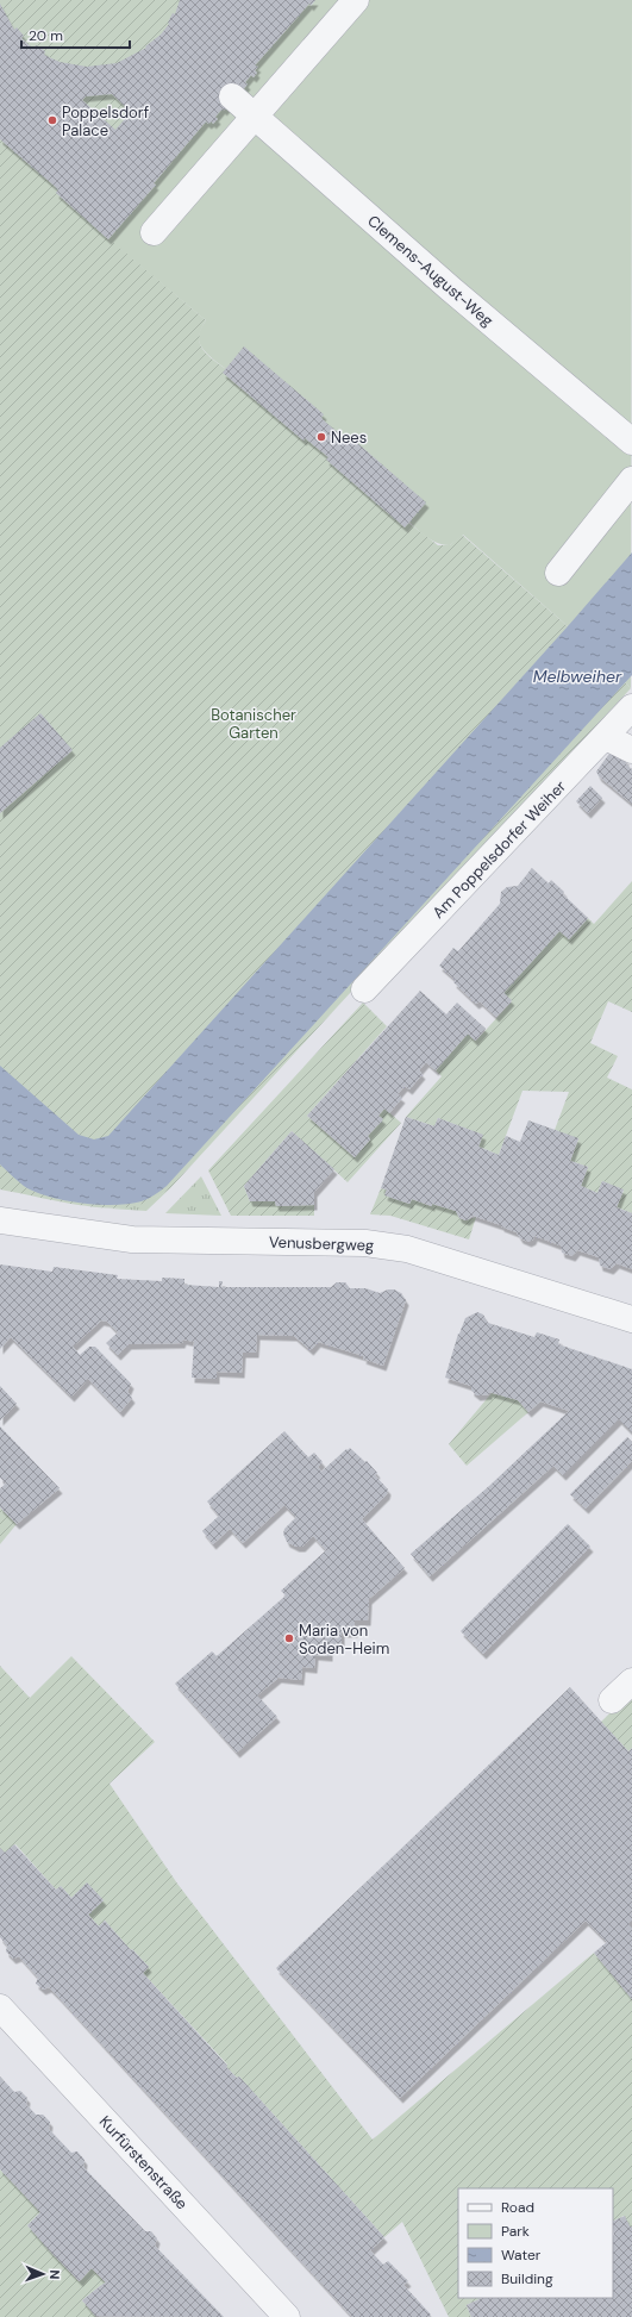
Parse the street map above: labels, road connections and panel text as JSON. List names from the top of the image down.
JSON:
{
  "streets": {
    "street": [
      "Clemens-August-Weg",
      "Am Poppelsdorfer Weiher",
      "Venusbergweg",
      "Kurfürstenstraße"
    ]
  },
  "water": ["Melbweiher"],
  "parks": ["Botanischer Garten"],
  "places": ["Poppelsdorf Palace", "Nees", "Maria von Soden-Heim"],
  "legend": [
    "Road",
    "Park",
    "Water",
    "Building"
  ],
  "scale_bar": "20 m",
  "north": "right"
}
